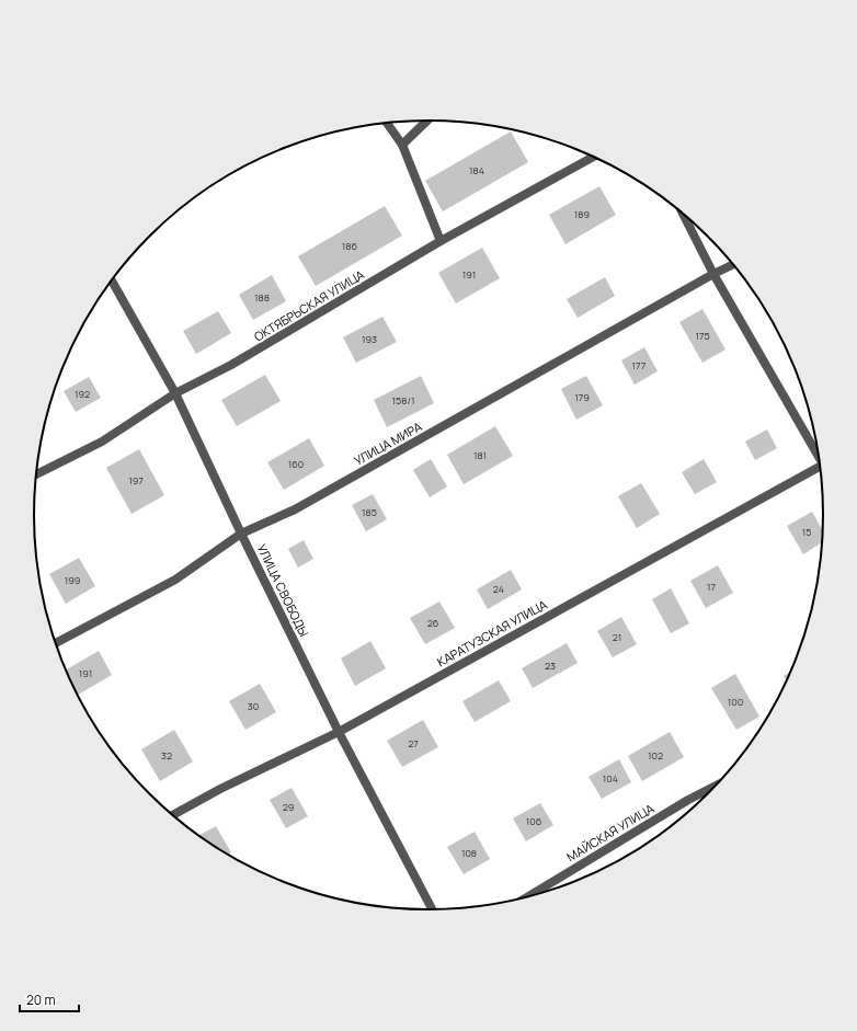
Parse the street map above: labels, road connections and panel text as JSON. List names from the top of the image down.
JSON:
{
  "streets": {
    "street": [
      "ОКТЯБРЬСКАЯ УЛИЦА",
      "УЛИЦА МИРА",
      "УЛИЦА СВОБОДЫ",
      "КАРАТУЗСКАЯ УЛИЦА",
      "МАЙСКАЯ УЛИЦА"
    ]
  },
  "crossings": [
    ["ОКТЯБРЬСКАЯ УЛИЦА", "УЛИЦА СВОБОДЫ"],
    ["УЛИЦА МИРА", "УЛИЦА СВОБОДЫ"],
    ["УЛИЦА СВОБОДЫ", "КАРАТУЗСКАЯ УЛИЦА"]
  ],
  "house_numbers": [
    "184",
    "189",
    "186",
    "191",
    "188",
    "175",
    "193",
    "177",
    "192",
    "179",
    "158/1",
    "181",
    "160",
    "197",
    "185",
    "15",
    "199",
    "17",
    "24",
    "26",
    "21",
    "23",
    "191",
    "100",
    "30",
    "27",
    "32",
    "102",
    "104",
    "29",
    "106",
    "108"
  ],
  "scale_bar": "20 m"
}
